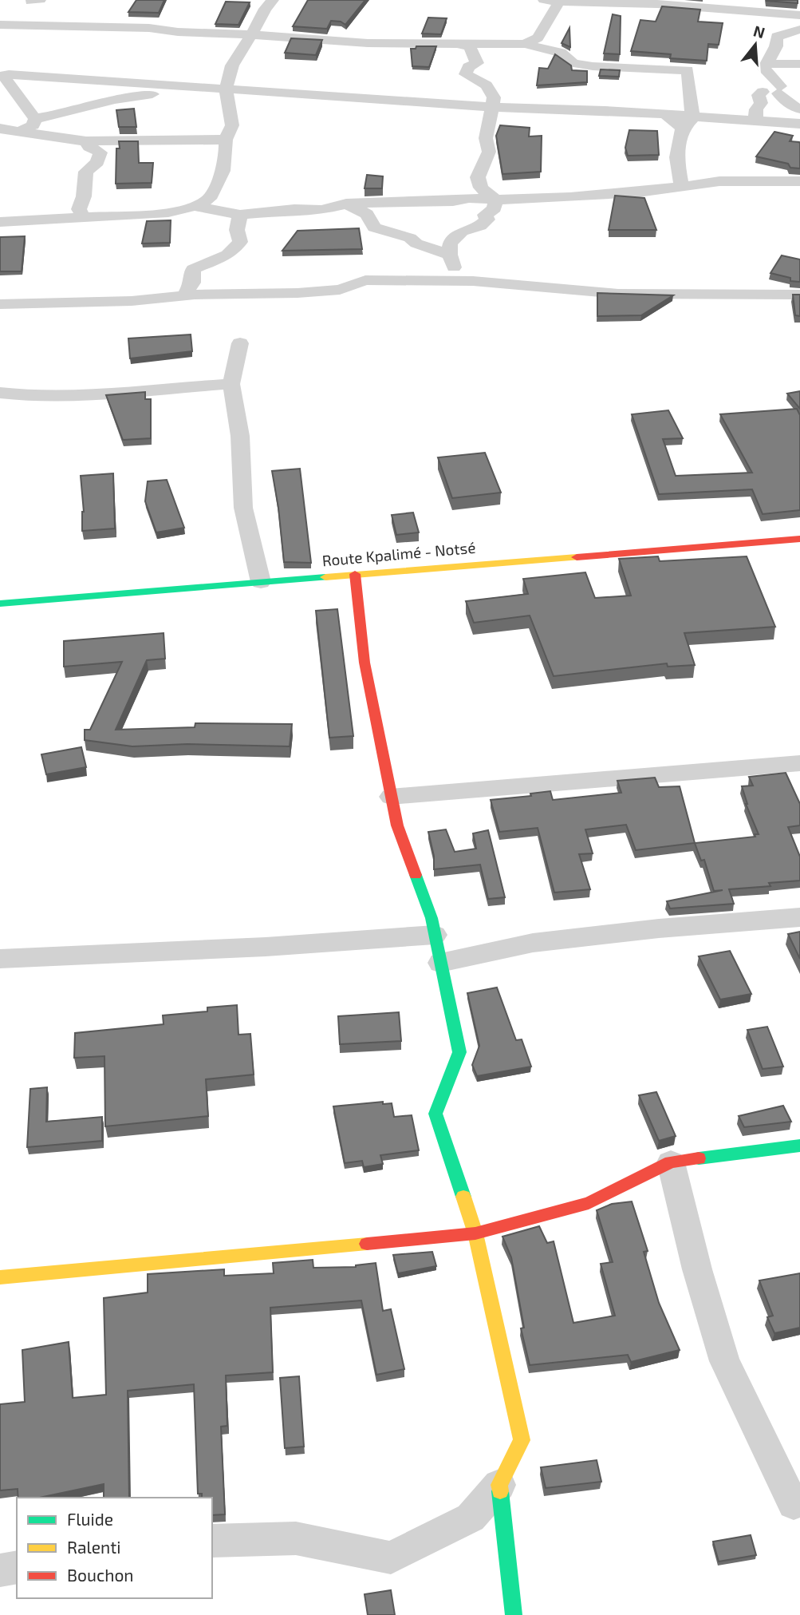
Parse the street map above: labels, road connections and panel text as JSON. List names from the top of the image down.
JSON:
{
  "streets": {
    "street": ["Route Kpalimé - Notsé"]
  },
  "legend": ["Fluide", "Ralenti", "Bouchon"],
  "north": "top"
}
